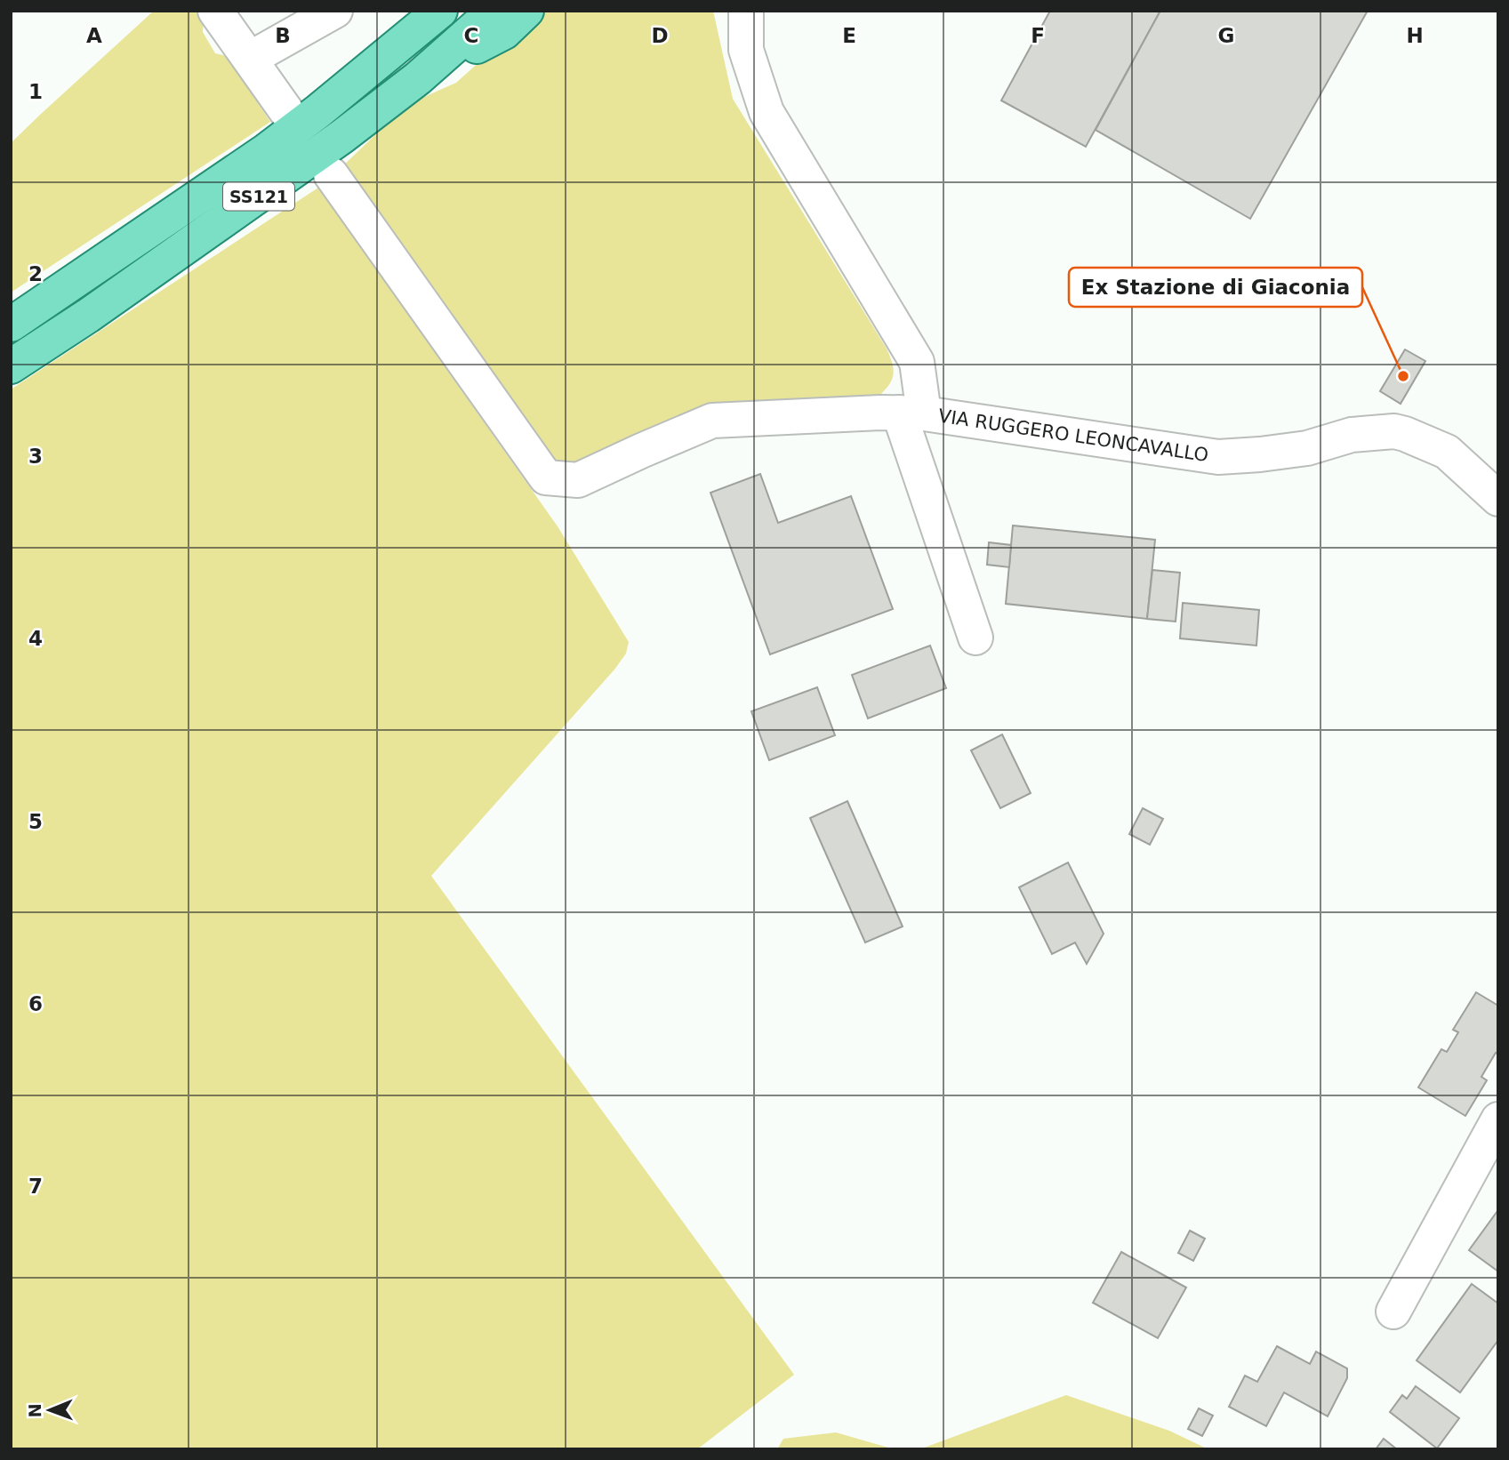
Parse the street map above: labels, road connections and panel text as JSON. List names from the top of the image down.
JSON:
{
  "streets": {
    "main road": ["SS121"],
    "street": ["VIA RUGGERO LEONCAVALLO"]
  },
  "places": ["Ex Stazione di Giaconia"],
  "north": "left",
  "grid": {
    "columns": [
      "A",
      "B",
      "C",
      "D",
      "E",
      "F",
      "G",
      "H"
    ],
    "rows": [
      "1",
      "2",
      "3",
      "4",
      "5",
      "6",
      "7"
    ]
  }
}
